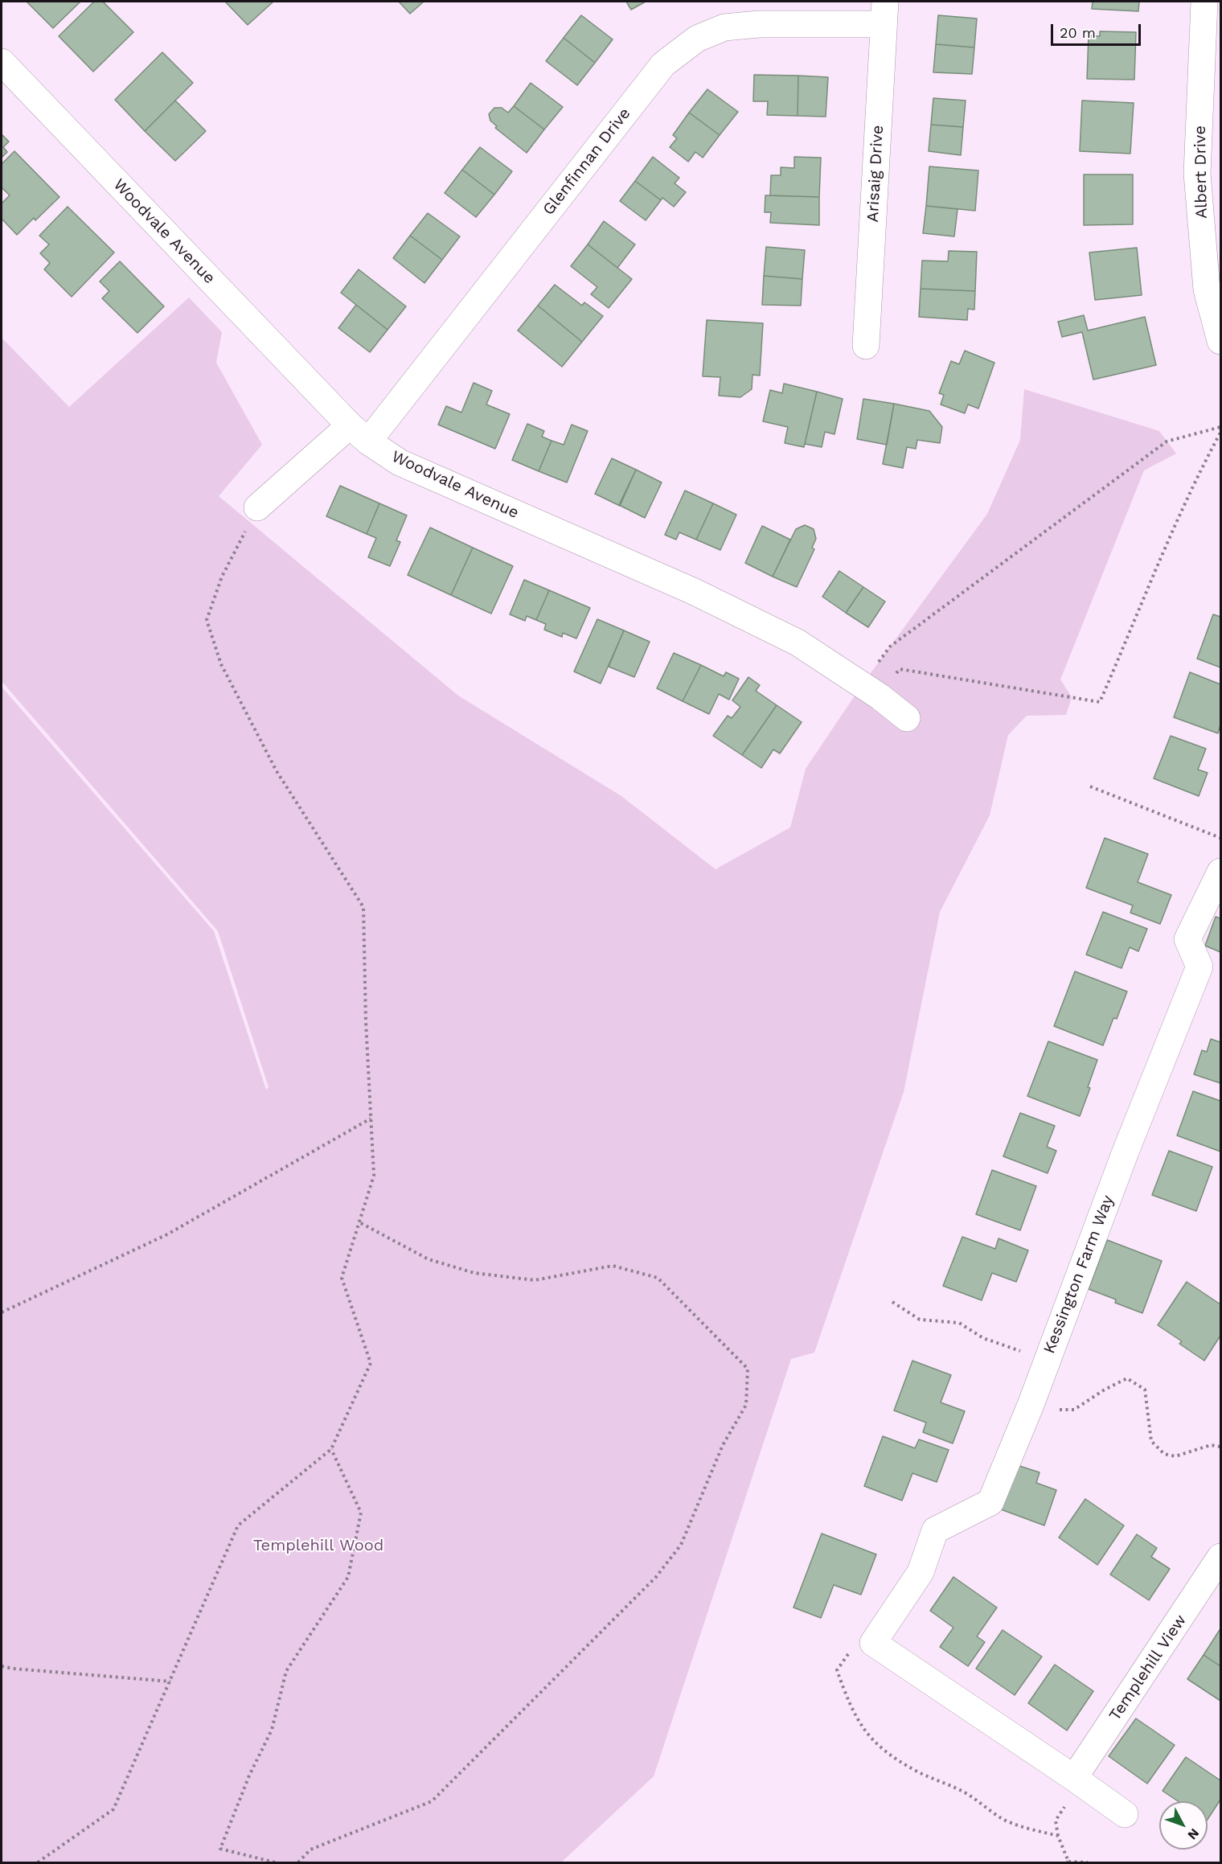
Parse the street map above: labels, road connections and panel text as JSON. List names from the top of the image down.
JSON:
{
  "streets": {
    "street": [
      "Glenfinnan Drive",
      "Albert Drive",
      "Arisaig Drive",
      "Woodvale Avenue",
      "Kessington Farm Way",
      "Templehill View"
    ]
  },
  "crossings": [
    ["Glenfinnan Drive", "Arisaig Drive"],
    ["Glenfinnan Drive", "Woodvale Avenue"]
  ],
  "parks": ["Templehill Wood"],
  "scale_bar": "20 m",
  "north": "bottom right"
}
